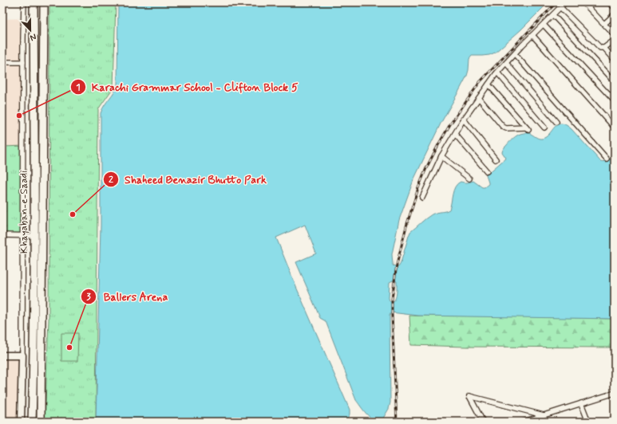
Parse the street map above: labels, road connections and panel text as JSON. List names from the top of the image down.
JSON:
{
  "streets": {
    "main road": ["Khayaban-e-Saadi"]
  },
  "places": ["Karachi Grammar School - Clifton Block 5", "Shaheed Benazir Bhutto Park", "Ballers Arena"],
  "north": "bottom"
}
